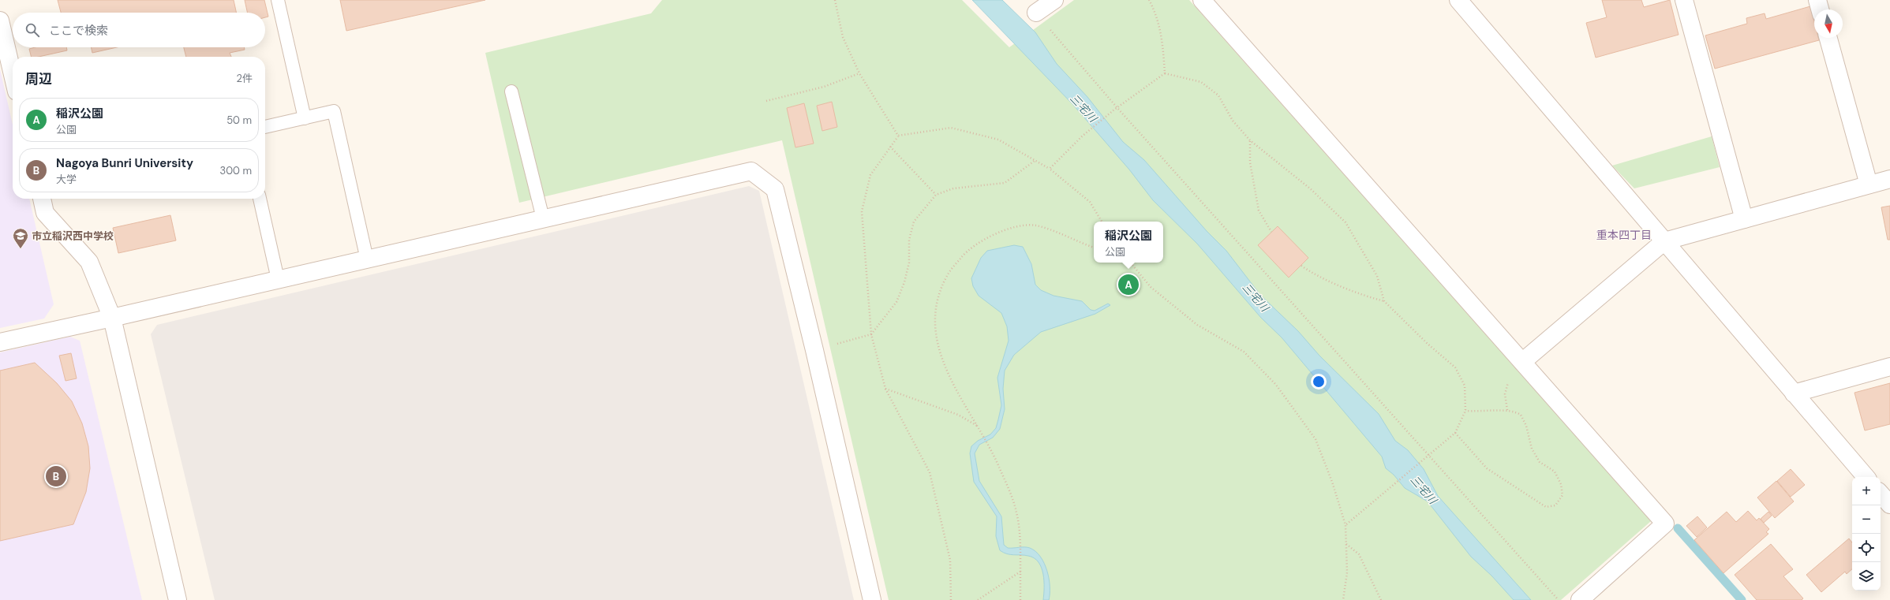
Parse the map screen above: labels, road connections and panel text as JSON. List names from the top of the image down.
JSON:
{
  "districts": ["重本四丁目"],
  "water": ["三宅川"],
  "places": {
    "school or university": ["市立稲沢西中学校"]
  },
  "north": "bottom",
  "page": {
    "search": "ここで検索",
    "heading": ["周辺", "2件"],
    "list": [
      {
        "mark": "A",
        "name": "稲沢公園",
        "note": "公園",
        "value": "50 m"
      },
      {
        "mark": "B",
        "name": "Nagoya Bunri University",
        "note": "大学",
        "value": "300 m"
      }
    ],
    "popup": ["稲沢公園", "公園"],
    "pins": ["A", "B"],
    "map_buttons": ["+", "−"]
  }
}
